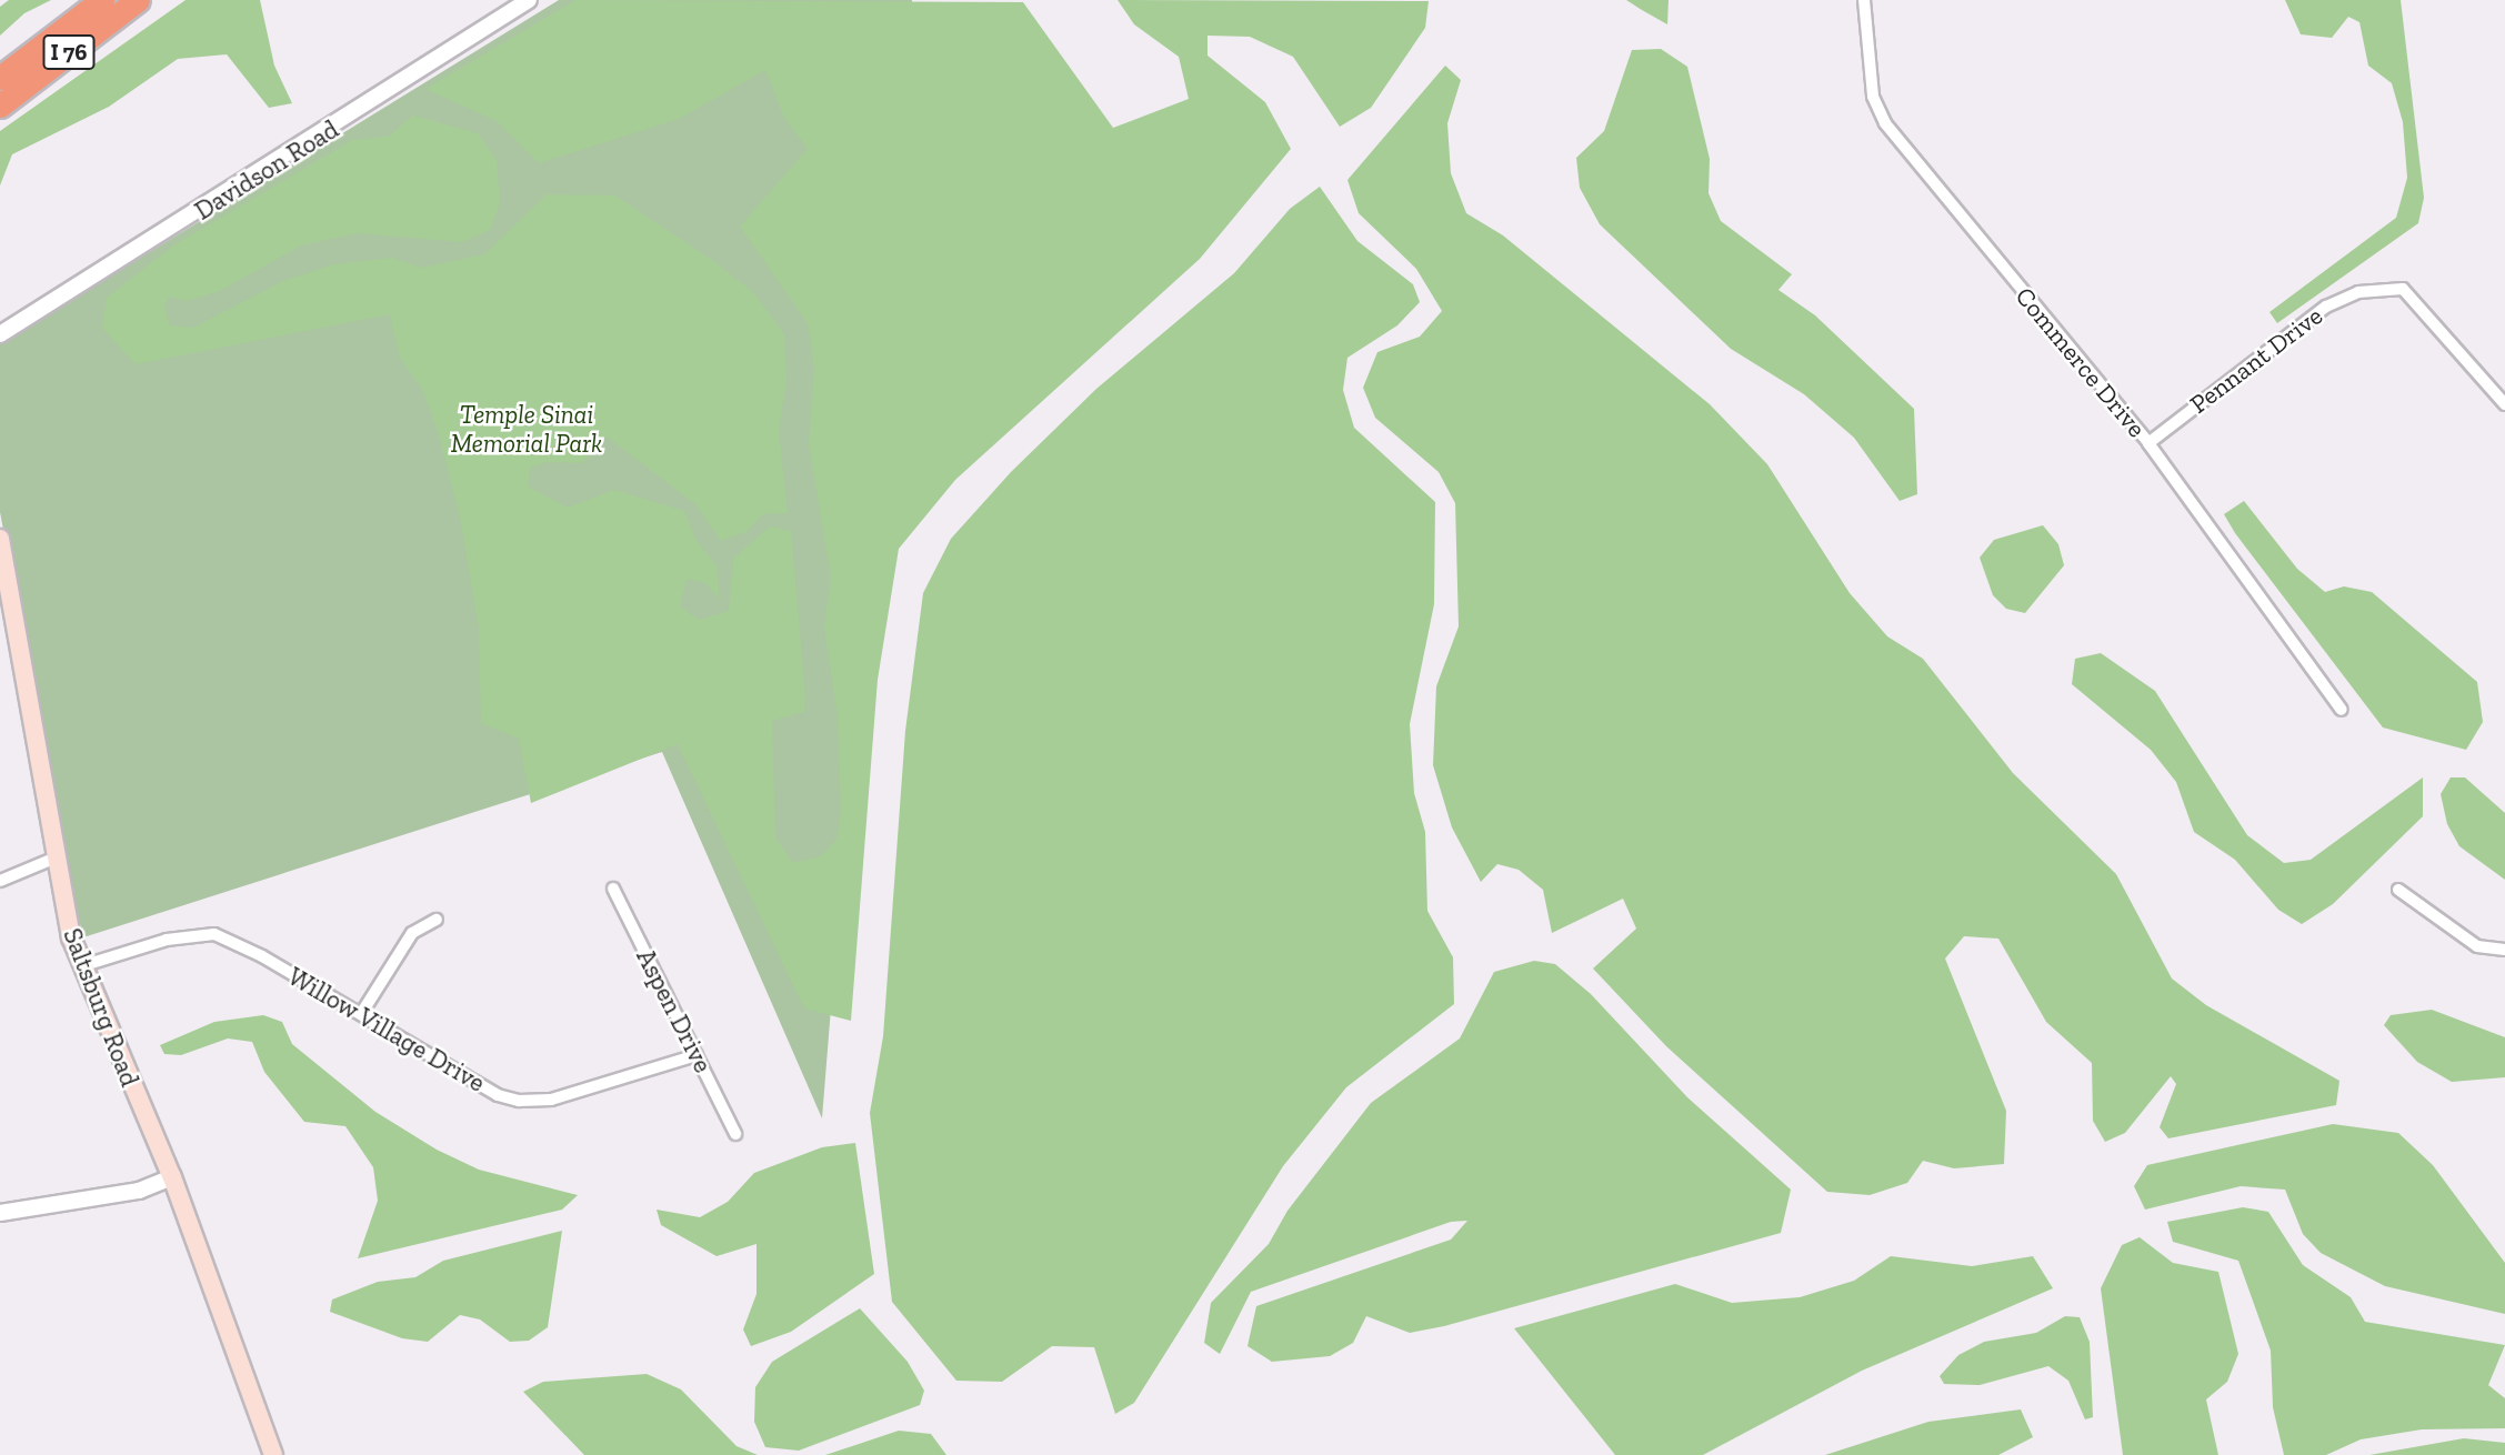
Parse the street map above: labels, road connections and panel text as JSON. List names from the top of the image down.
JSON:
{
  "streets": {
    "highway": ["I 76"],
    "main road": ["Saltsburg Road"],
    "street": [
      "Davidson Road",
      "Pennant Drive",
      "Commerce Drive",
      "Aspen Drive",
      "Willow Village Drive"
    ]
  },
  "crossings": [
    ["Pennant Drive", "Commerce Drive"],
    ["Saltsburg Road", "Willow Village Drive"],
    ["Aspen Drive", "Willow Village Drive"]
  ],
  "parks": ["Temple Sinai Memorial Park"]
}
